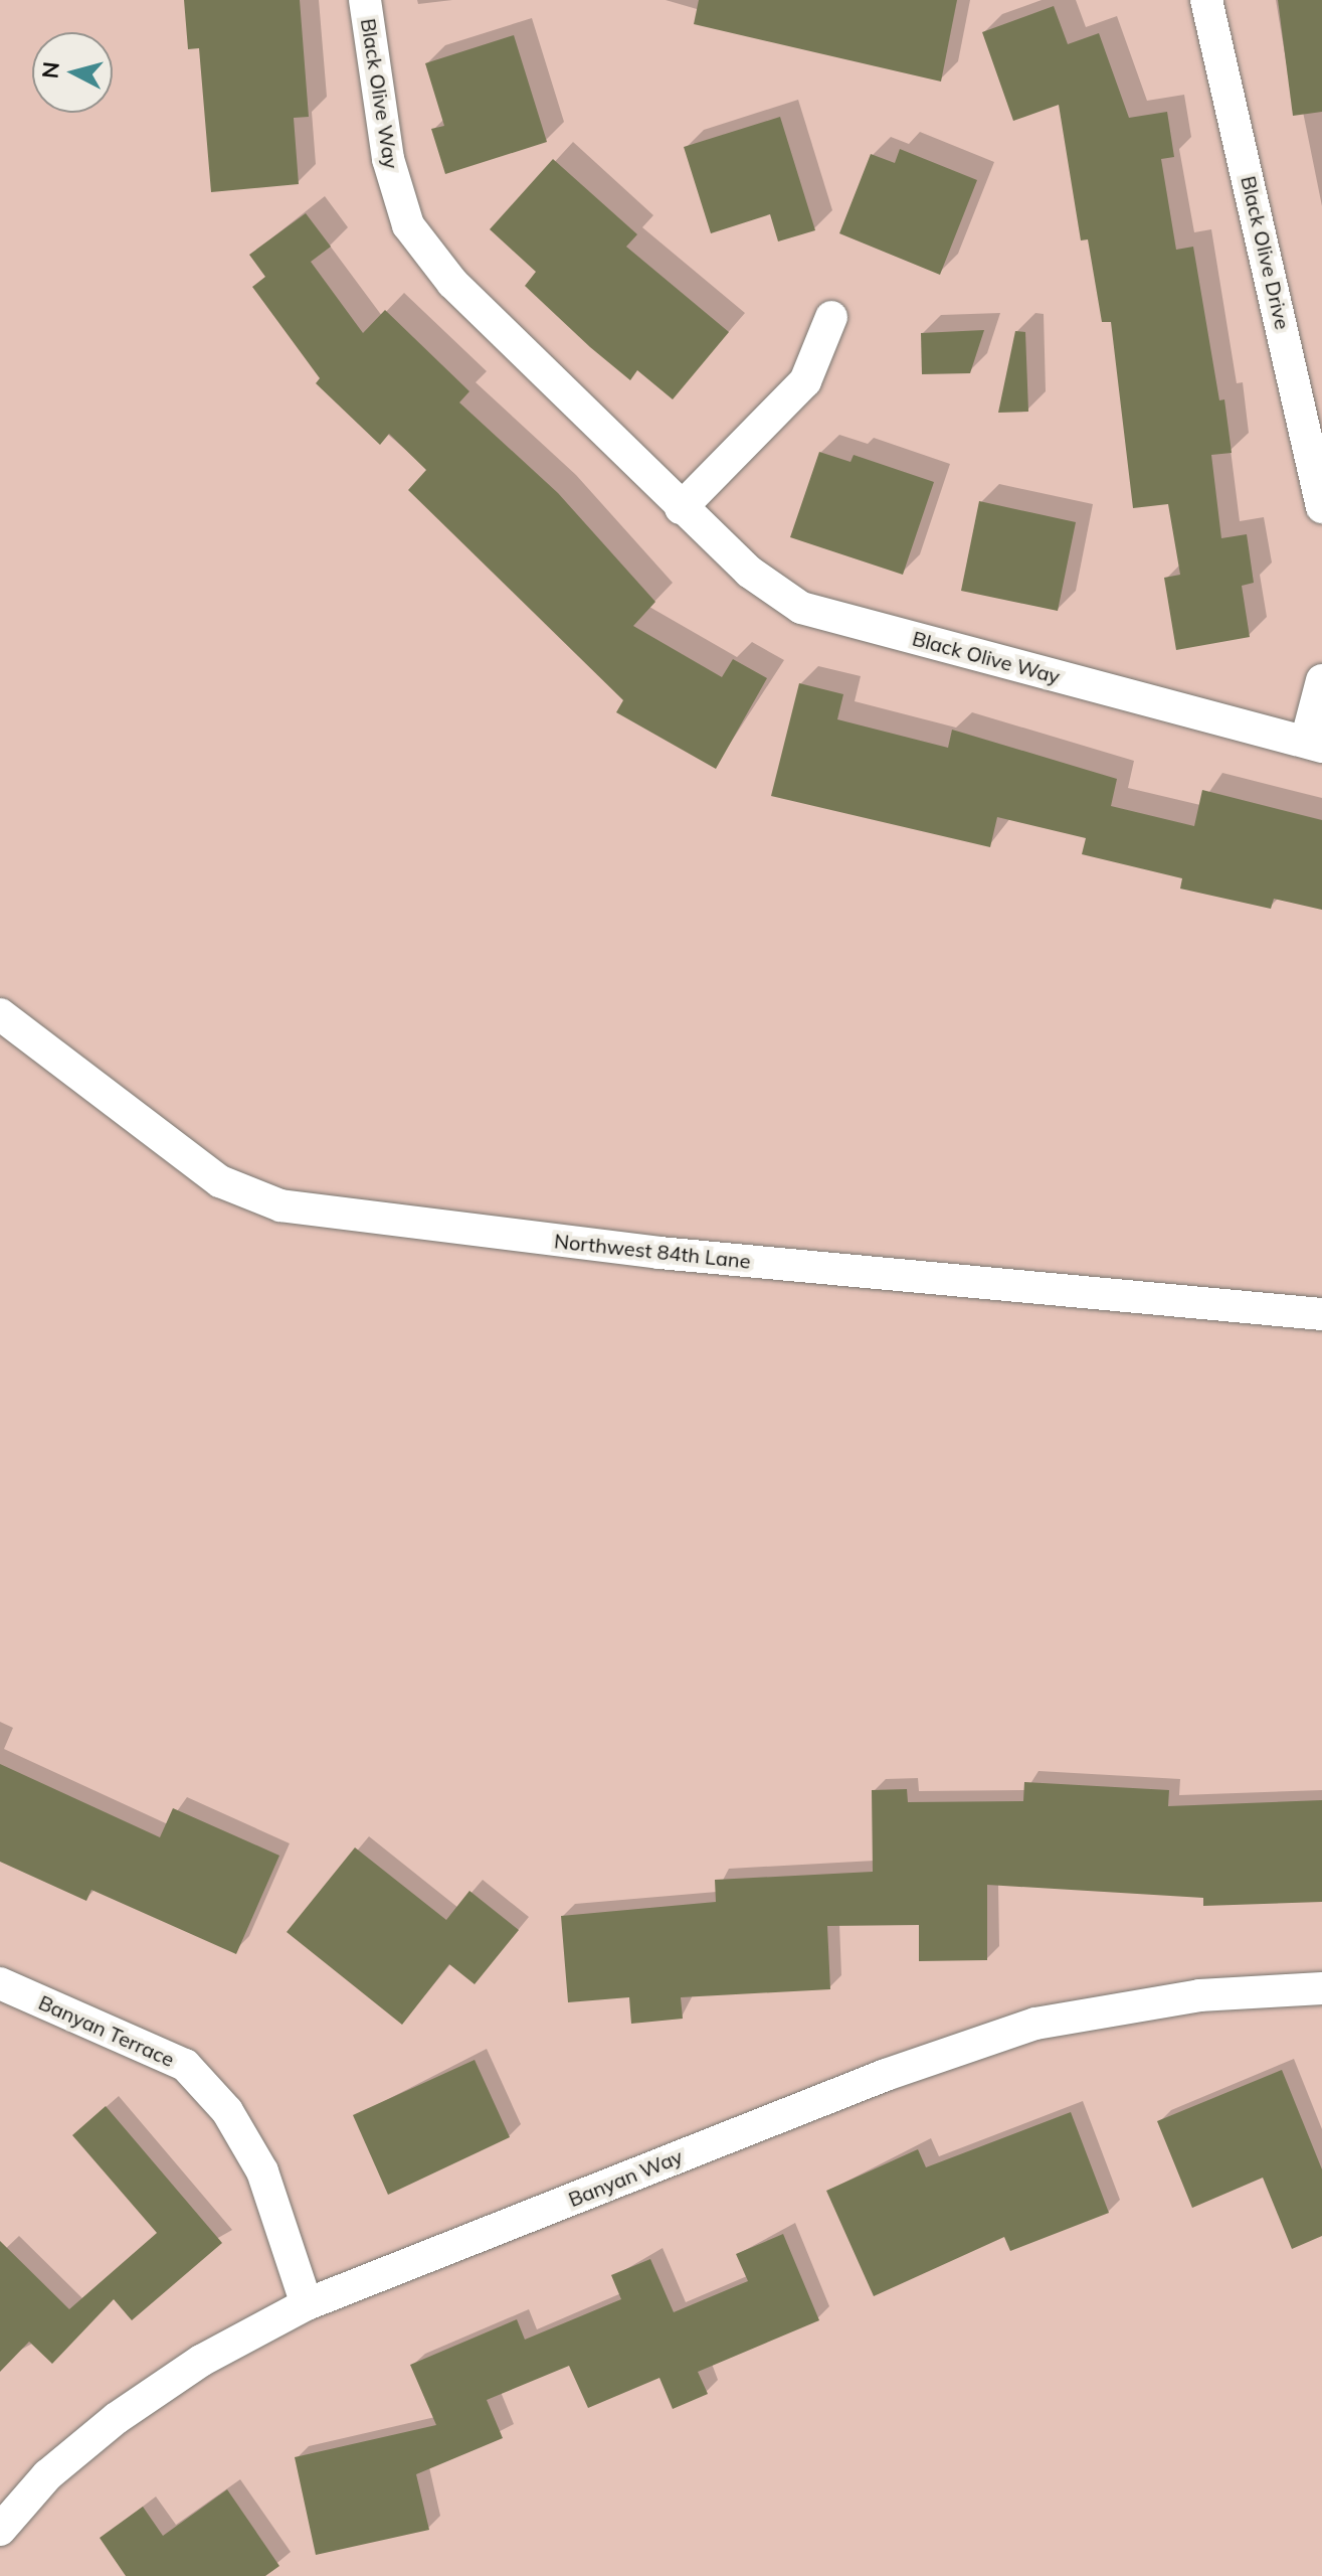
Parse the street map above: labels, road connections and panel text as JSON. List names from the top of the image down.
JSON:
{
  "streets": {
    "street": [
      "Black Olive Way",
      "Black Olive Drive",
      "Northwest 84th Lane",
      "Banyan Terrace",
      "Banyan Way"
    ]
  },
  "crossings": [
    ["Banyan Terrace", "Banyan Way"]
  ],
  "north": "left"
}
